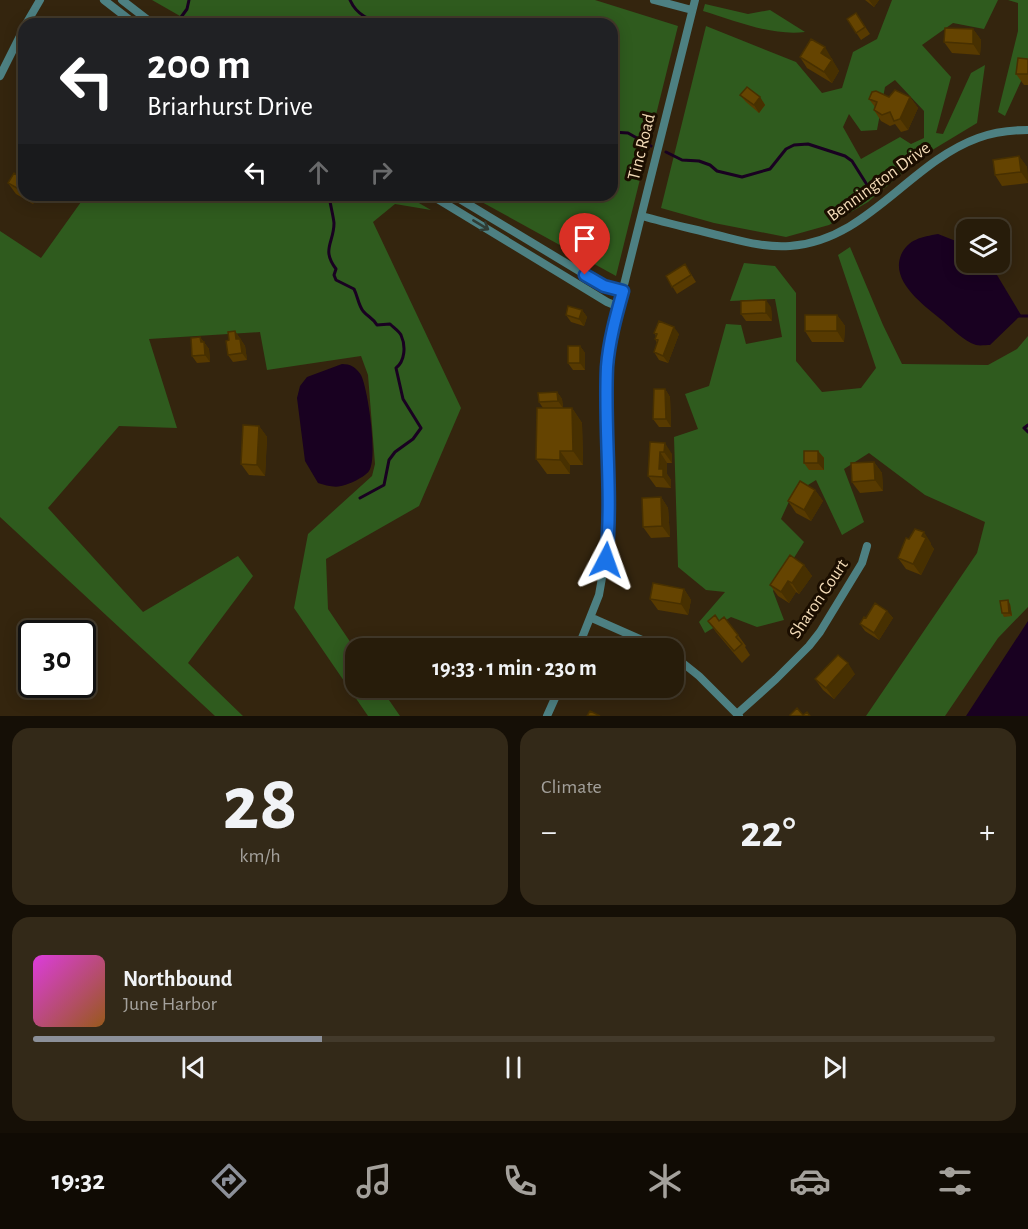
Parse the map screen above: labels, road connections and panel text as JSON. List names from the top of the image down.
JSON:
{
  "streets": {
    "street": ["Tinc Road", "Bennington Drive", "Sharon Court"]
  },
  "crossings": [
    ["Tinc Road", "Bennington Drive"]
  ],
  "page": {
    "turn": ["200 m", "Briarhurst Drive"],
    "limit": "30",
    "trip": "19:33 · 1 min · 230 m",
    "tile": [
      ["28", "km/h"],
      "Climate"
    ],
    "heat": ["−", "22°", "+"],
    "song": ["Northbound", "June Harbor"],
    "tabs": "19:32"
  }
}
